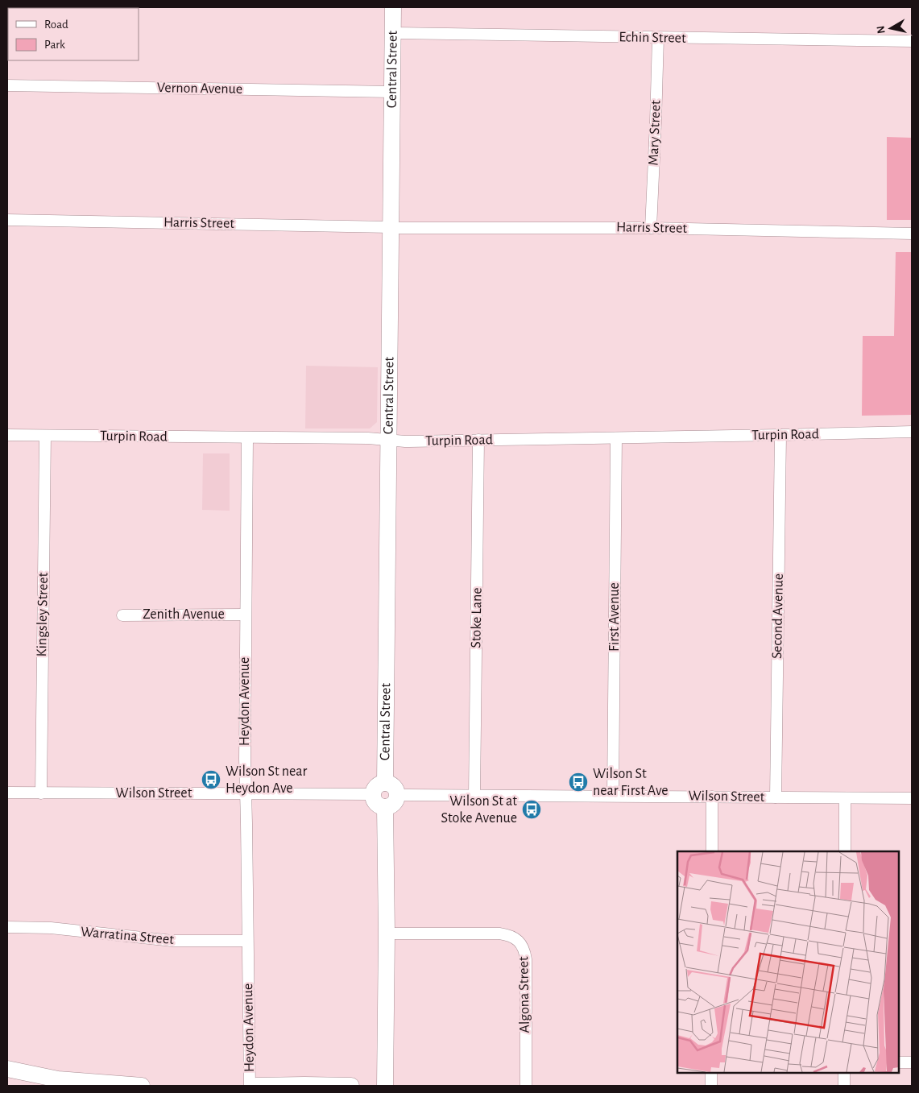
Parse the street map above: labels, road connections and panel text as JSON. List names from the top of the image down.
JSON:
{
  "streets": {
    "main road": ["Central Street"],
    "street": [
      "Echin Street",
      "Vernon Avenue",
      "Mary Street",
      "Harris Street",
      "Turpin Road",
      "Kingsley Street",
      "Zenith Avenue",
      "Second Avenue",
      "First Avenue",
      "Stoke Lane",
      "Heydon Avenue",
      "Wilson Street",
      "Warratina Street",
      "Algona Street"
    ]
  },
  "crossings": [
    ["Echin Street", "Central Street"],
    ["Echin Street", "Mary Street"],
    ["Central Street", "Vernon Avenue"],
    ["Central Street", "Harris Street"],
    ["Central Street", "Turpin Road"],
    ["Central Street", "Wilson Street"],
    ["Mary Street", "Harris Street"],
    ["Turpin Road", "Kingsley Street"],
    ["Turpin Road", "Second Avenue"],
    ["Turpin Road", "First Avenue"],
    ["Turpin Road", "Stoke Lane"],
    ["Turpin Road", "Heydon Avenue"],
    ["Kingsley Street", "Wilson Street"],
    ["Zenith Avenue", "Heydon Avenue"],
    ["Second Avenue", "Wilson Street"],
    ["First Avenue", "Wilson Street"],
    ["Stoke Lane", "Wilson Street"],
    ["Heydon Avenue", "Wilson Street"],
    ["Heydon Avenue", "Warratina Street"]
  ],
  "places": {
    "bus stop": ["Wilson St near Heydon Ave", "Wilson St near First Ave", "Wilson St at Stoke Avenue"]
  },
  "legend": ["Road", "Park"],
  "north": "left"
}
